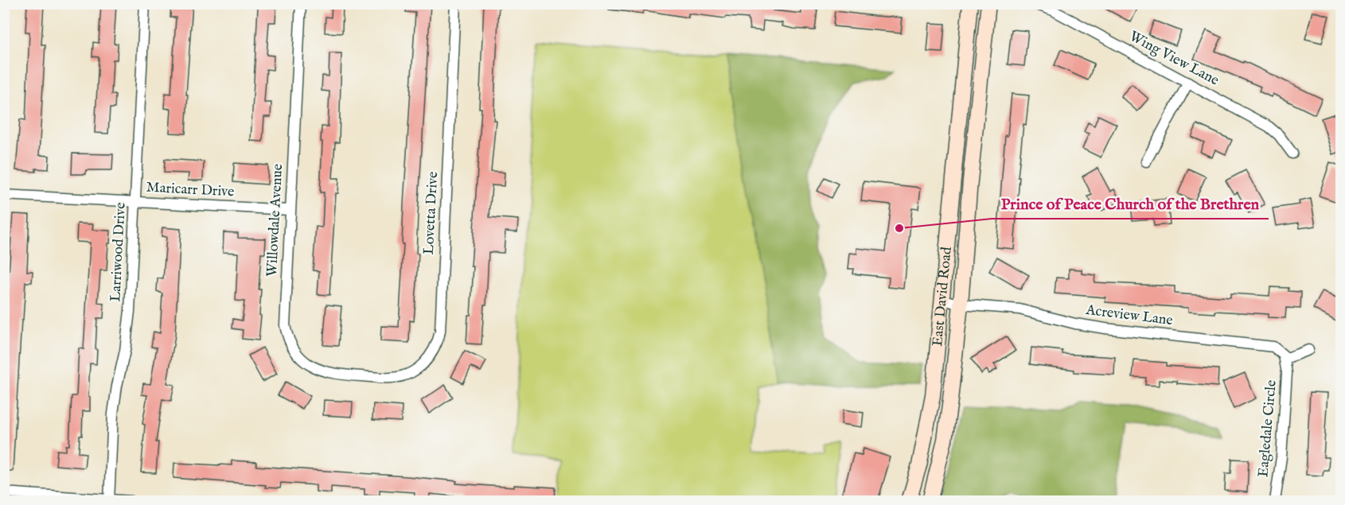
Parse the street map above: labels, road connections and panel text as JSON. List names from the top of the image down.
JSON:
{
  "streets": {
    "street": [
      "Wing View Lane",
      "Maricarr Drive",
      "Lovetta Drive",
      "Willowdale Avenue",
      "Larriwood Drive",
      "East David Road",
      "Acreview Lane",
      "Eagledale Circle"
    ]
  },
  "crossings": [
    ["Maricarr Drive", "Willowdale Avenue"],
    ["Maricarr Drive", "Larriwood Drive"],
    ["Lovetta Drive", "Willowdale Avenue"],
    ["East David Road", "Acreview Lane"],
    ["Acreview Lane", "Eagledale Circle"]
  ],
  "places": ["Prince of Peace Church of the Brethren"]
}
